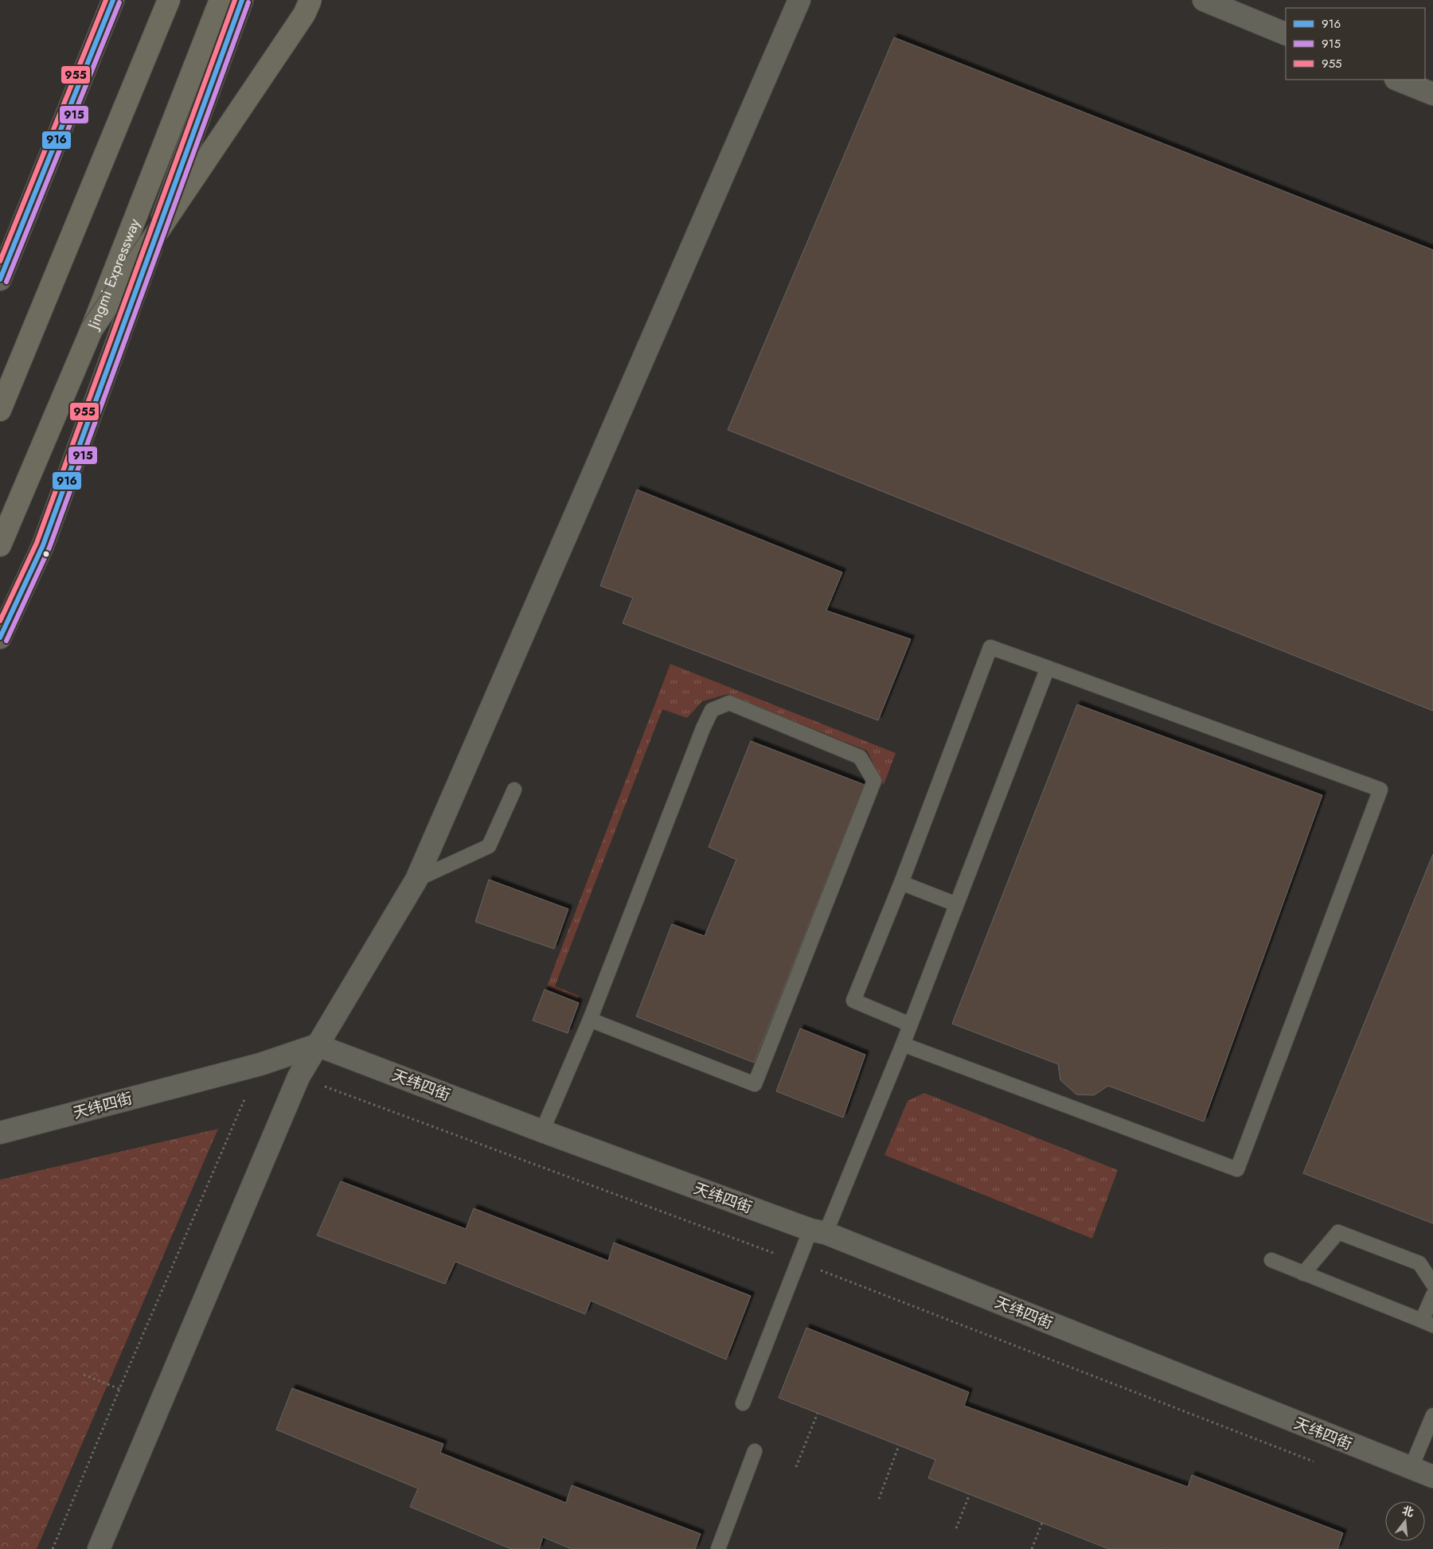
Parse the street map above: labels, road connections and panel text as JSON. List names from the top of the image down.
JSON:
{
  "streets": {
    "highway": ["Jingmi Expressway"],
    "street": ["天纬四街"]
  },
  "lines": ["transit line 916", "transit line 955", "transit line 915"],
  "legend": ["916", "915", "955"],
  "north": "top"
}
